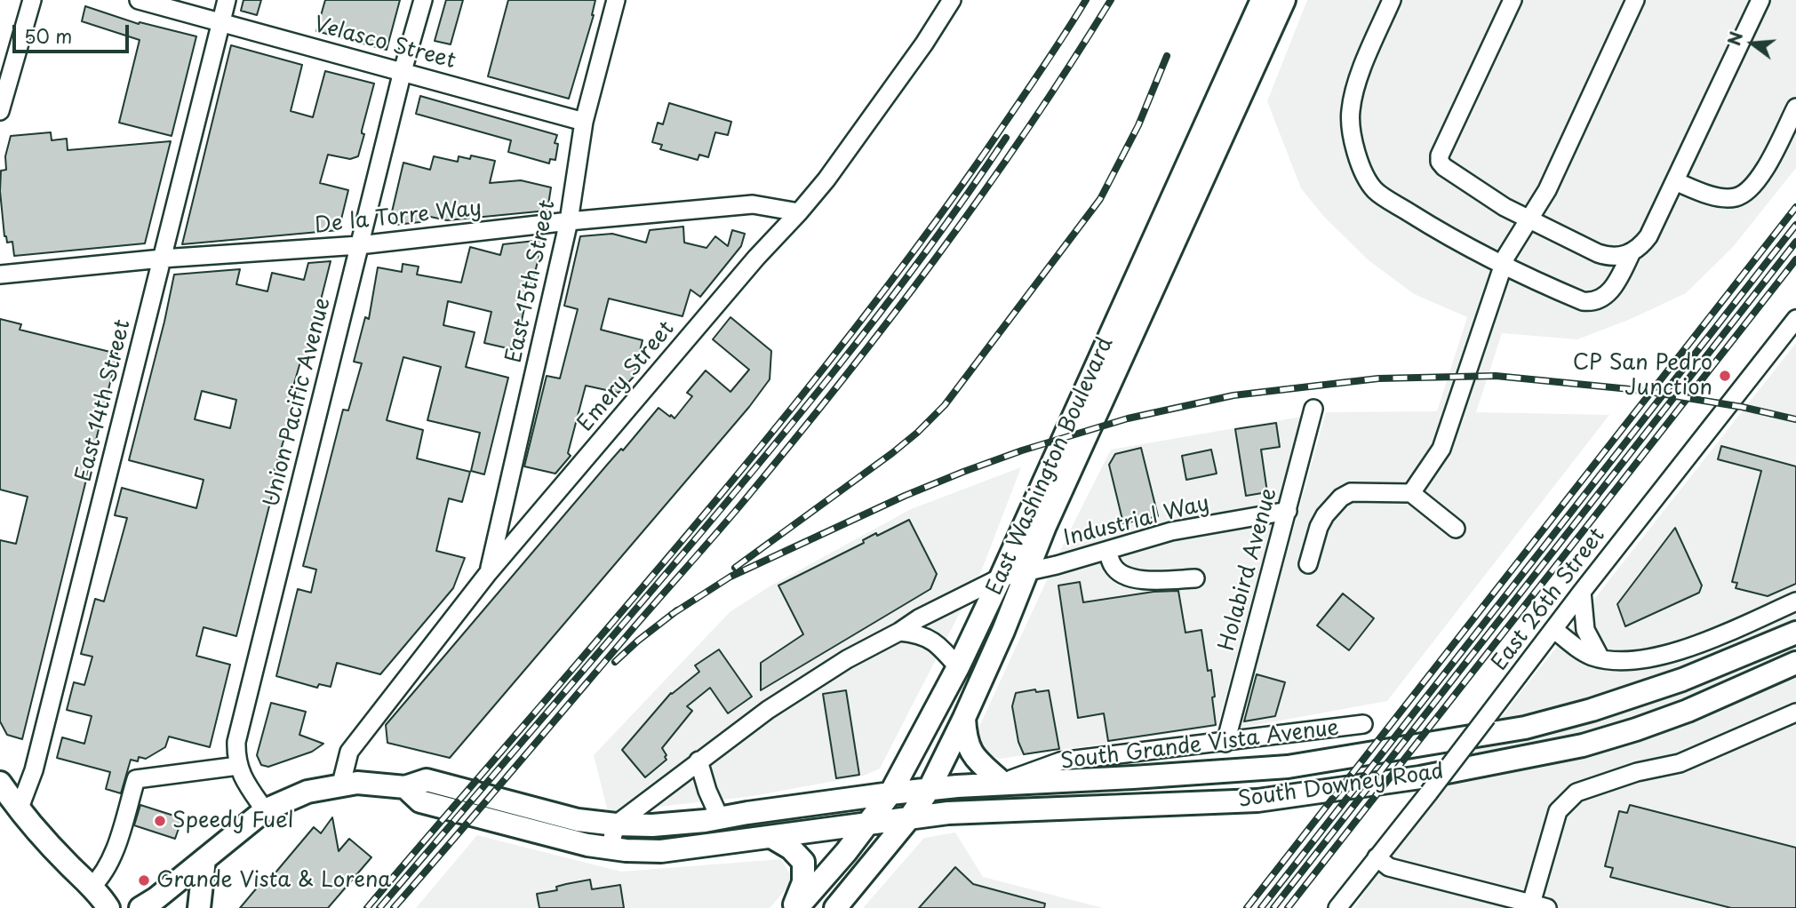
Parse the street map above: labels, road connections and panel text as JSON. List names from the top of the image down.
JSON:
{
  "streets": {
    "main road": ["East Washington Boulevard", "South Downey Road"],
    "street": [
      "Velasco Street",
      "De la Torre Way",
      "East 15th Street",
      "Emery Street",
      "East 14th Street",
      "Union Pacific Avenue",
      "Industrial Way",
      "Holabird Avenue",
      "East 26th Street",
      "South Grande Vista Avenue"
    ]
  },
  "crossings": [
    ["Velasco Street", "East 15th Street"],
    ["Velasco Street", "East 14th Street"],
    ["Velasco Street", "Union Pacific Avenue"],
    ["De la Torre Way", "East 15th Street"],
    ["De la Torre Way", "Emery Street"],
    ["De la Torre Way", "East 14th Street"],
    ["De la Torre Way", "Union Pacific Avenue"],
    ["East 15th Street", "Emery Street"],
    ["East Washington Boulevard", "Industrial Way"],
    ["East Washington Boulevard", "South Downey Road"],
    ["Industrial Way", "Holabird Avenue"],
    ["Holabird Avenue", "South Grande Vista Avenue"],
    ["South Grande Vista Avenue", "South Downey Road"]
  ],
  "places": ["CP San Pedro Junction", "Speedy Fuel", "Grande Vista & Lorena"],
  "scale_bar": "50 m",
  "north": "left"
}
